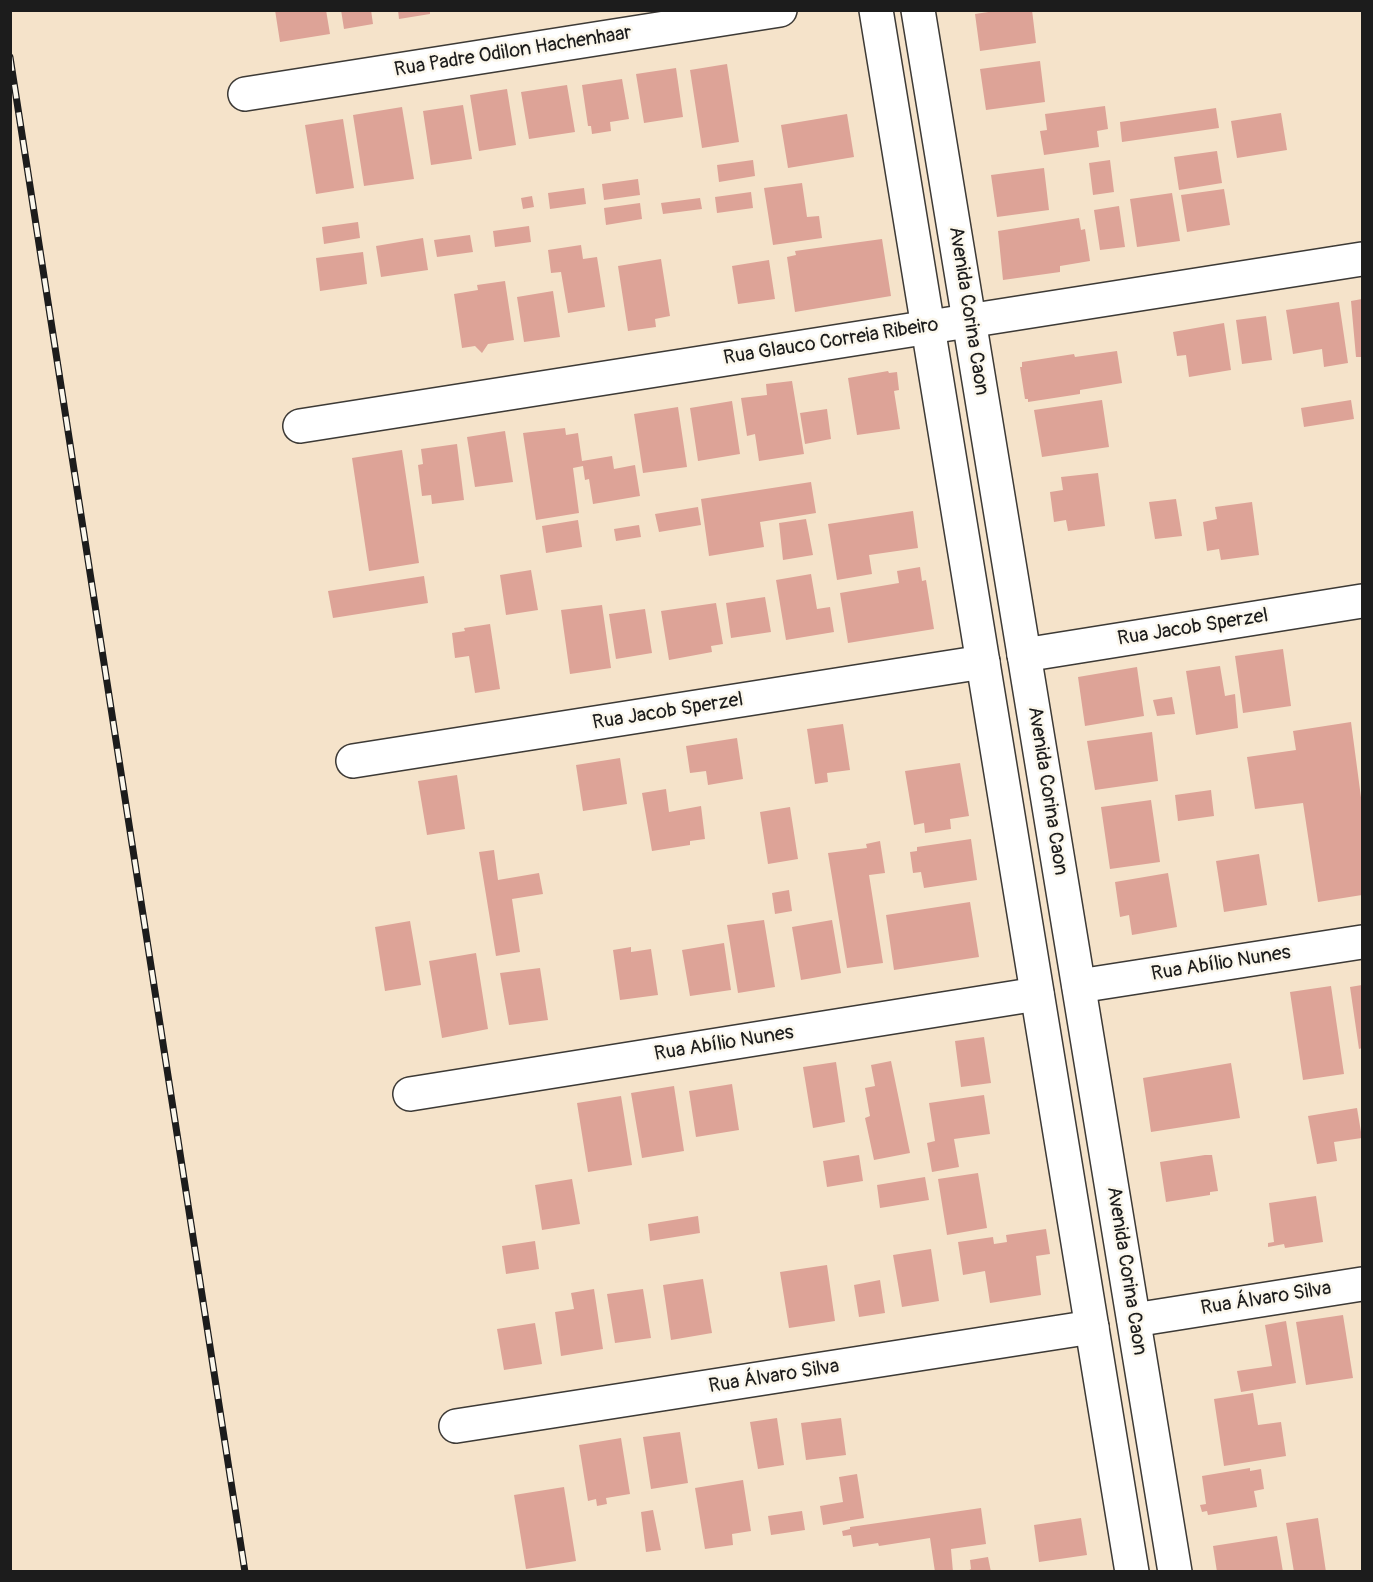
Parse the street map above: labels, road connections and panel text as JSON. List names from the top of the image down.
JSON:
{
  "streets": {
    "street": [
      "Rua Padre Odilon Hachenhaar",
      "Avenida Corina Caon",
      "Rua Glauco Correia Ribeiro",
      "Rua Jacob Sperzel",
      "Rua Abílio Nunes",
      "Rua Álvaro Silva"
    ]
  },
  "crossings": [
    ["Avenida Corina Caon", "Rua Glauco Correia Ribeiro"],
    ["Avenida Corina Caon", "Rua Jacob Sperzel"],
    ["Avenida Corina Caon", "Rua Abílio Nunes"],
    ["Avenida Corina Caon", "Rua Álvaro Silva"]
  ]
}
